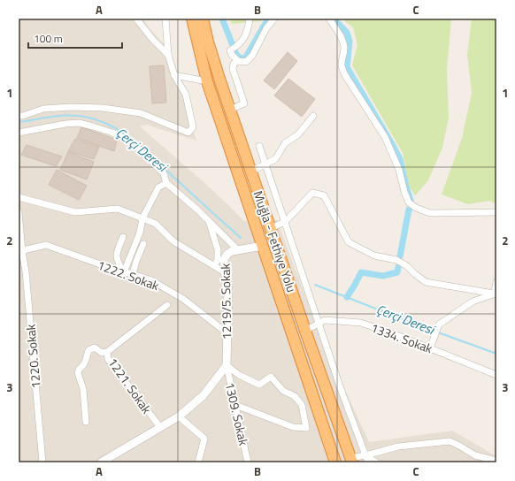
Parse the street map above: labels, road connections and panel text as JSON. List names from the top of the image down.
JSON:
{
  "streets": {
    "highway": ["Muğla - Fethiye Yolu"],
    "street": [
      "1222. Sokak",
      "1219/5. Sokak",
      "1334. Sokak",
      "1220. Sokak",
      "1221. Sokak",
      "1309. Sokak"
    ]
  },
  "crossings": [
    ["Muğla - Fethiye Yolu", "1219/5. Sokak"],
    ["Muğla - Fethiye Yolu", "1334. Sokak"],
    ["1222. Sokak", "1219/5. Sokak"],
    ["1222. Sokak", "1220. Sokak"],
    ["1219/5. Sokak", "1309. Sokak"]
  ],
  "water": ["Çerçi Deresi"],
  "scale_bar": "100 m",
  "grid": {
    "columns": ["A", "B", "C"],
    "rows": ["1", "2", "3"]
  }
}
